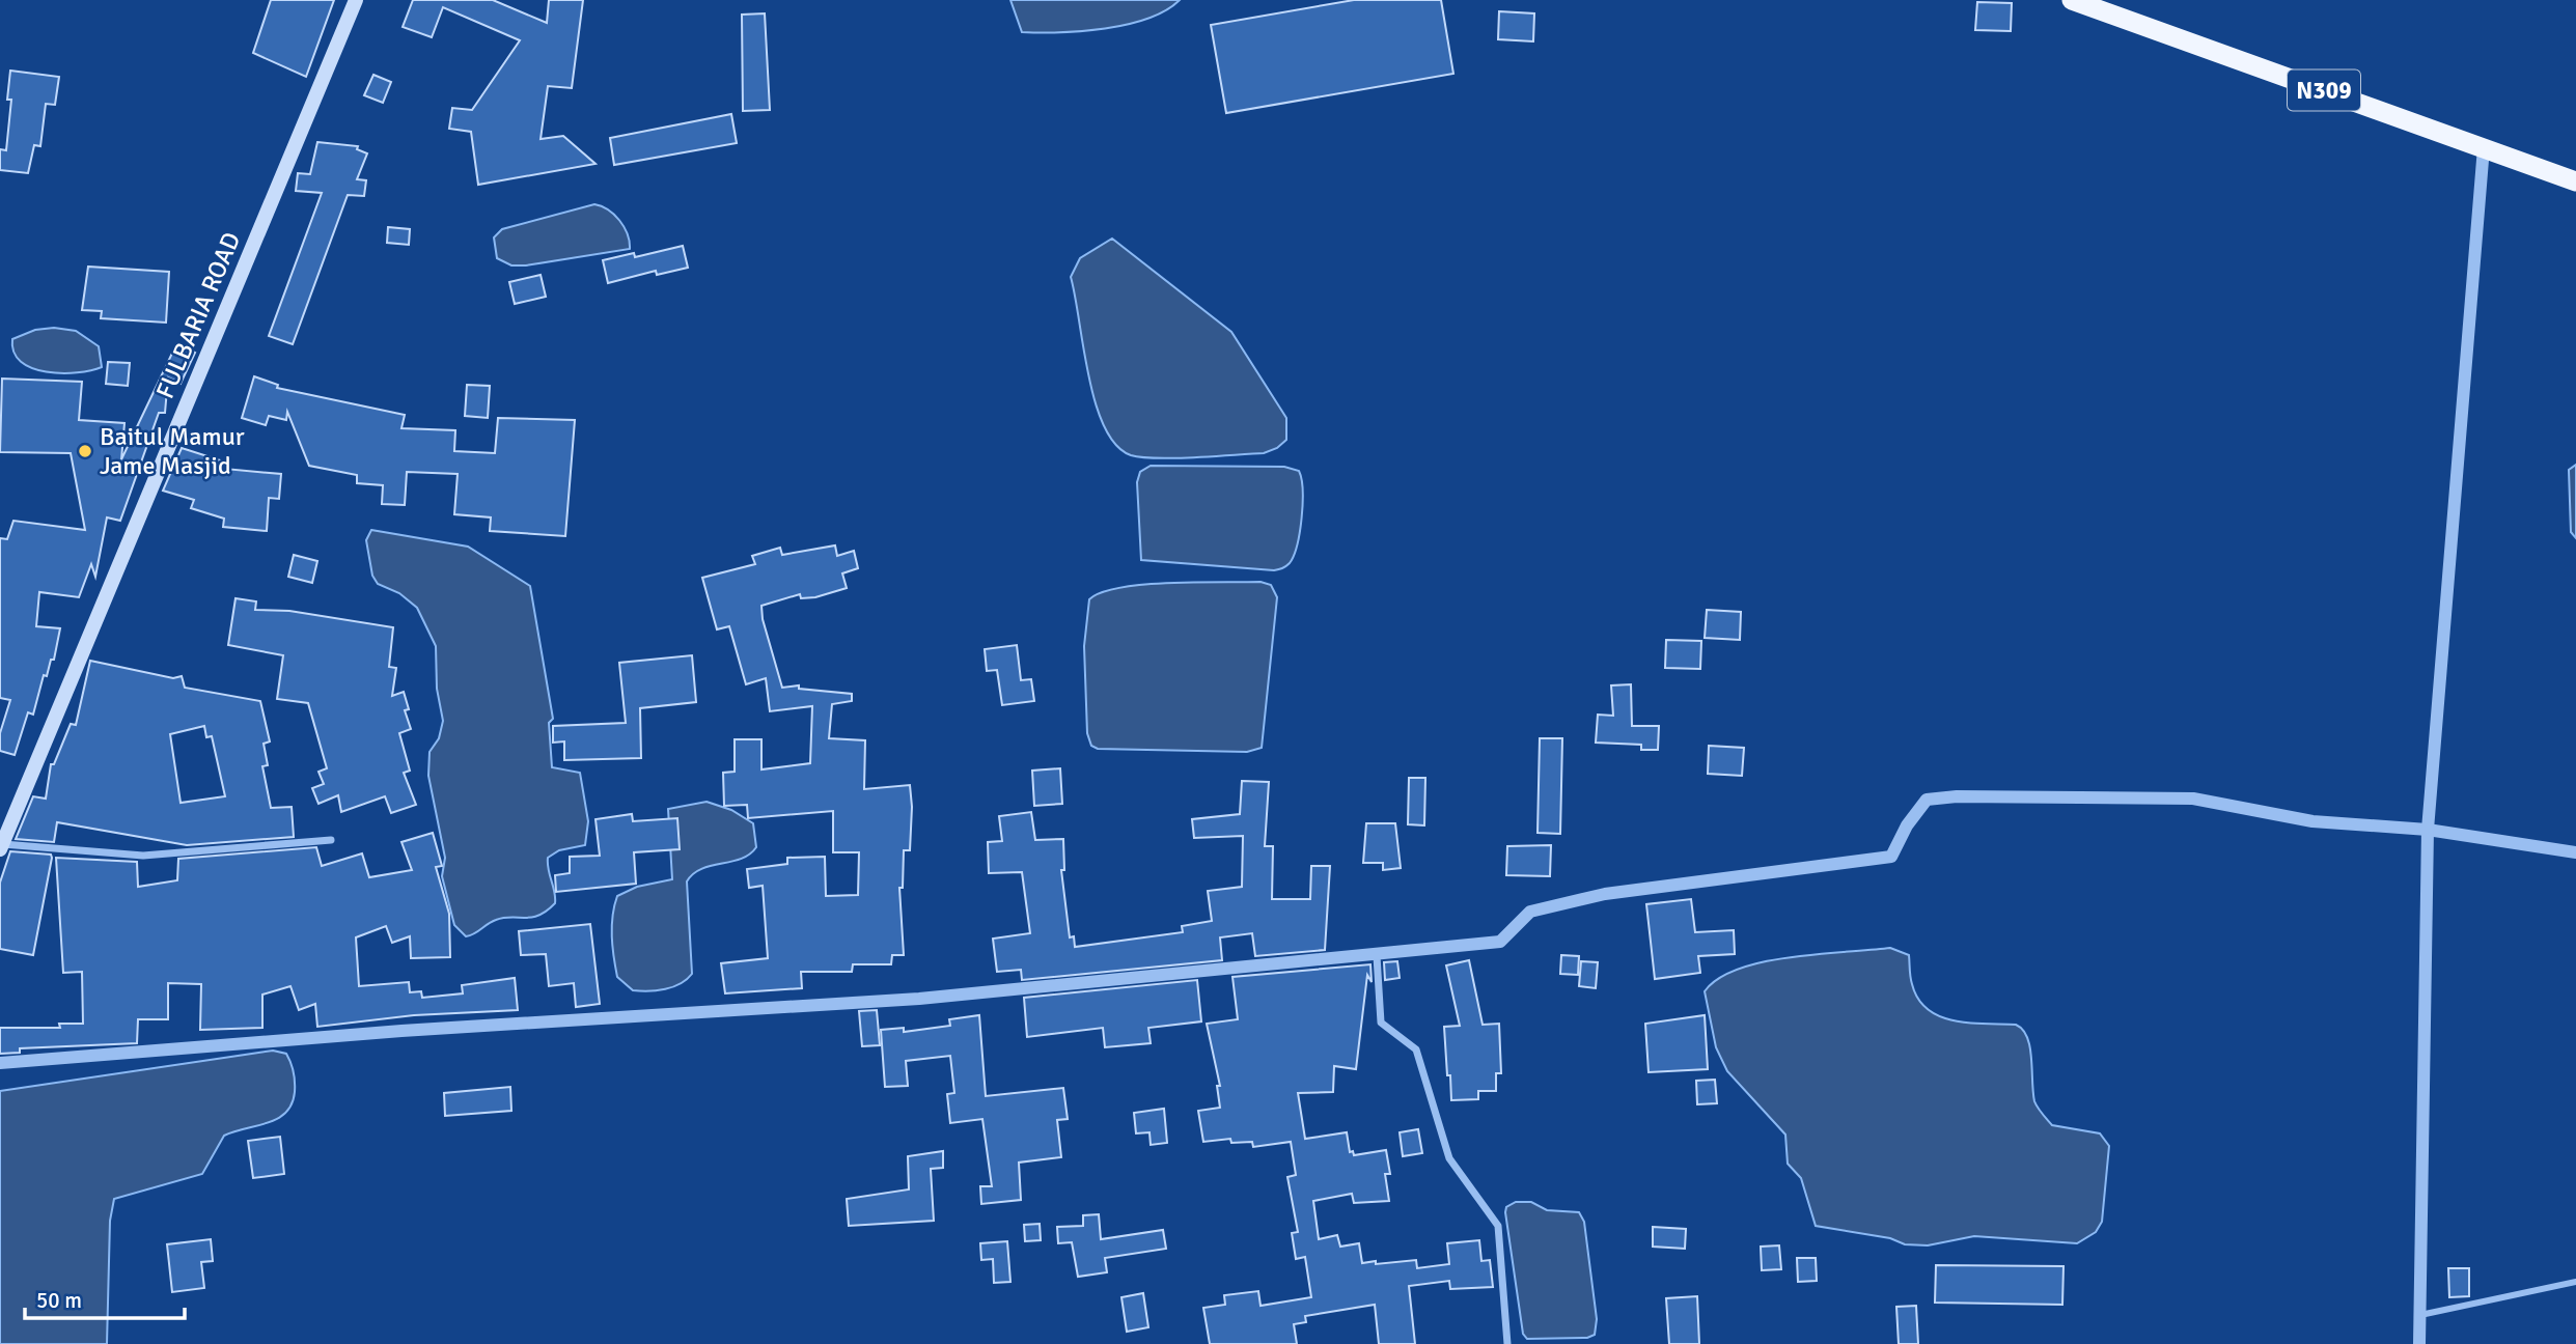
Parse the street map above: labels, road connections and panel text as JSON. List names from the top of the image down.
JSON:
{
  "streets": {
    "highway": ["N309"],
    "main road": ["FULBARIA ROAD"]
  },
  "places": ["Baitul Mamur Jame Masjid"],
  "scale_bar": "50 m"
}
